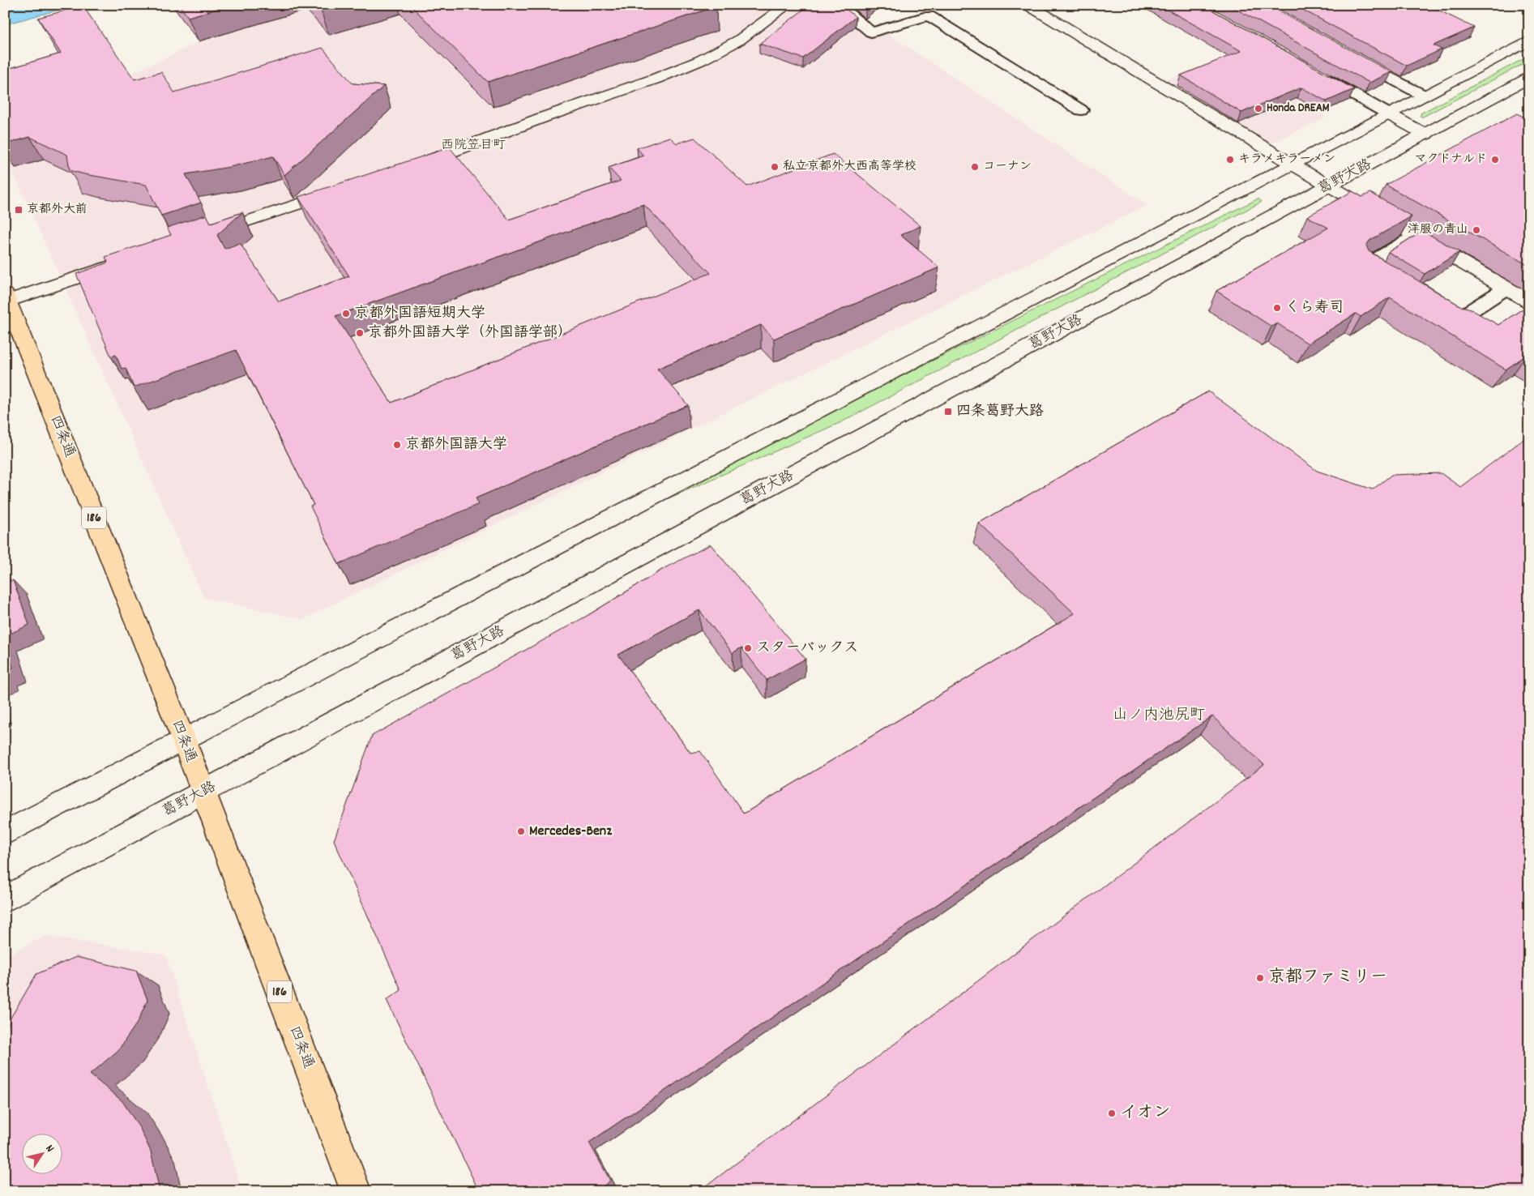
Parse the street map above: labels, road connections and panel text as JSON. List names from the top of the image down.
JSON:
{
  "streets": {
    "main road": ["四条通", "186"],
    "street": ["葛野大路"]
  },
  "crossings": [
    ["葛野大路", "四条通"]
  ],
  "districts": ["西院笠目町", "山ノ内池尻町"],
  "places": {
    "other": [
      "Honda DREAM",
      "キラメキラーメン",
      "マクドナルド",
      "私立京都外大西高等学校",
      "コーナン",
      "洋服の青山",
      "くら寿司",
      "京都外国語短期大学",
      "京都外国語大学（外国語学部）",
      "京都外国語大学",
      "スターバックス",
      "Mercedes-Benz",
      "京都ファミリー",
      "イオン"
    ],
    "transit": ["京都外大前", "四条葛野大路"]
  },
  "north": "top right"
}
